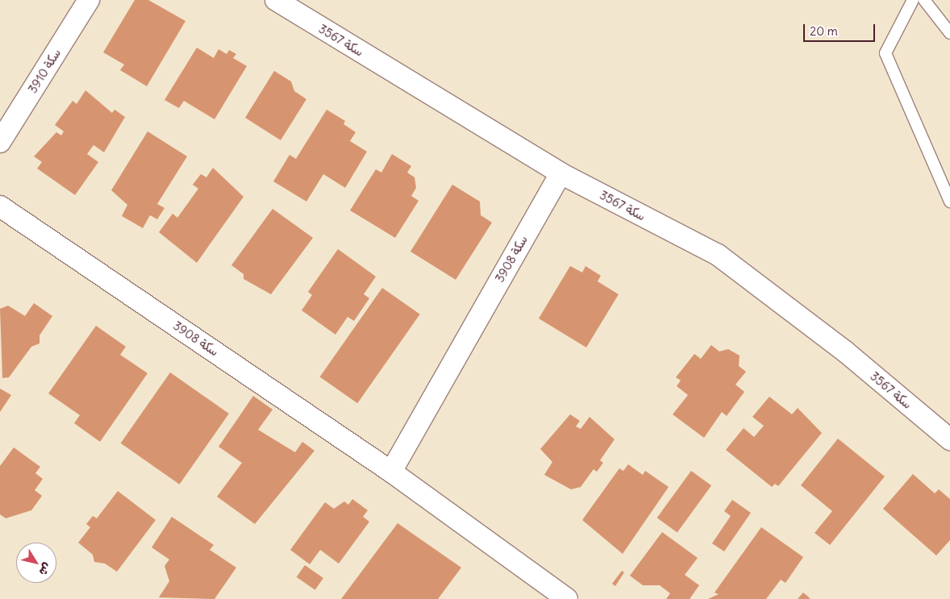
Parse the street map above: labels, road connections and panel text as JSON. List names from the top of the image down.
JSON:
{
  "streets": {
    "street": ["سكة 3567", "سكة 3910", "سكة 3908"]
  },
  "crossings": [
    ["سكة 3567", "سكة 3908"]
  ],
  "scale_bar": "20 m",
  "north": "bottom right"
}
